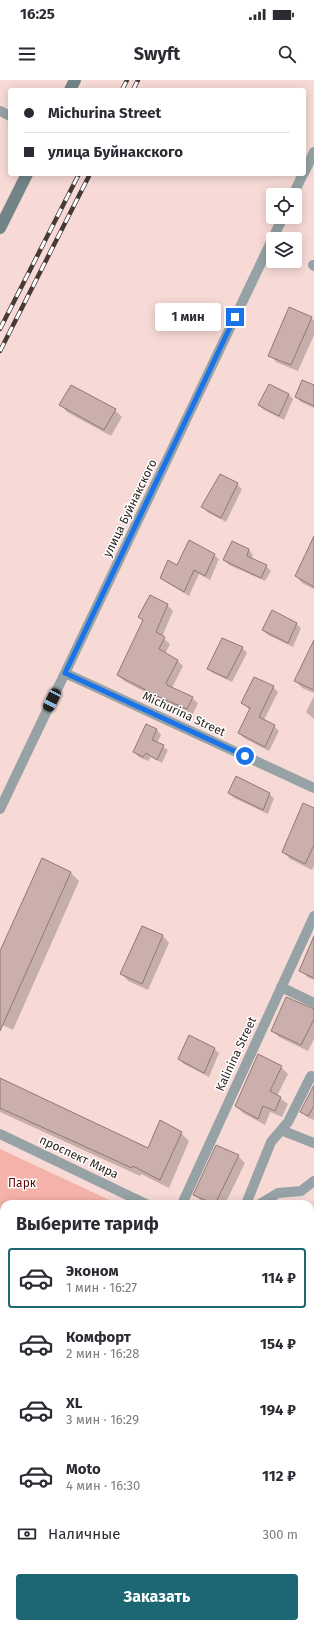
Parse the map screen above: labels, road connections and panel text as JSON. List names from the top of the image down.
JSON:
{
  "streets": {
    "street": [
      "улица Буйнакского",
      "Michurina Street",
      "Kalinina Street",
      "проспект Мира"
    ]
  },
  "crossings": [
    ["улица Буйнакского", "Michurina Street"]
  ],
  "parks": ["Парк"],
  "page": {
    "status": "16:25",
    "header": "Swyft",
    "banner": ["Michurina Street", "улица Буйнакского"],
    "bubble": "1 мин",
    "heading": "Выберите тариф",
    "list": [
      {
        "name": "Эконом",
        "note": "1 мин · 16:27",
        "value": "114 ₽"
      },
      {
        "name": "Комфорт",
        "note": "2 мин · 16:28",
        "value": "154 ₽"
      },
      {
        "name": "XL",
        "note": "3 мин · 16:29",
        "value": "194 ₽"
      },
      {
        "name": "Moto",
        "note": "4 мин · 16:30",
        "value": "112 ₽"
      }
    ],
    "pay": ["Наличные", "300 m"],
    "buttons": "Заказать"
  }
}
